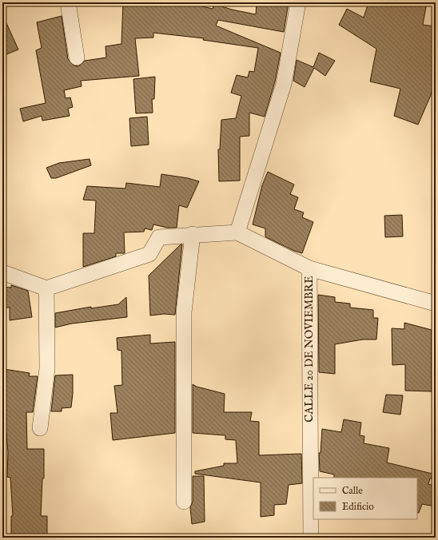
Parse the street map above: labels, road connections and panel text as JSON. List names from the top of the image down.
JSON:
{
  "streets": {
    "street": ["CALLE 20 DE NOVIEMBRE"]
  },
  "legend": ["Calle", "Edificio"]
}
